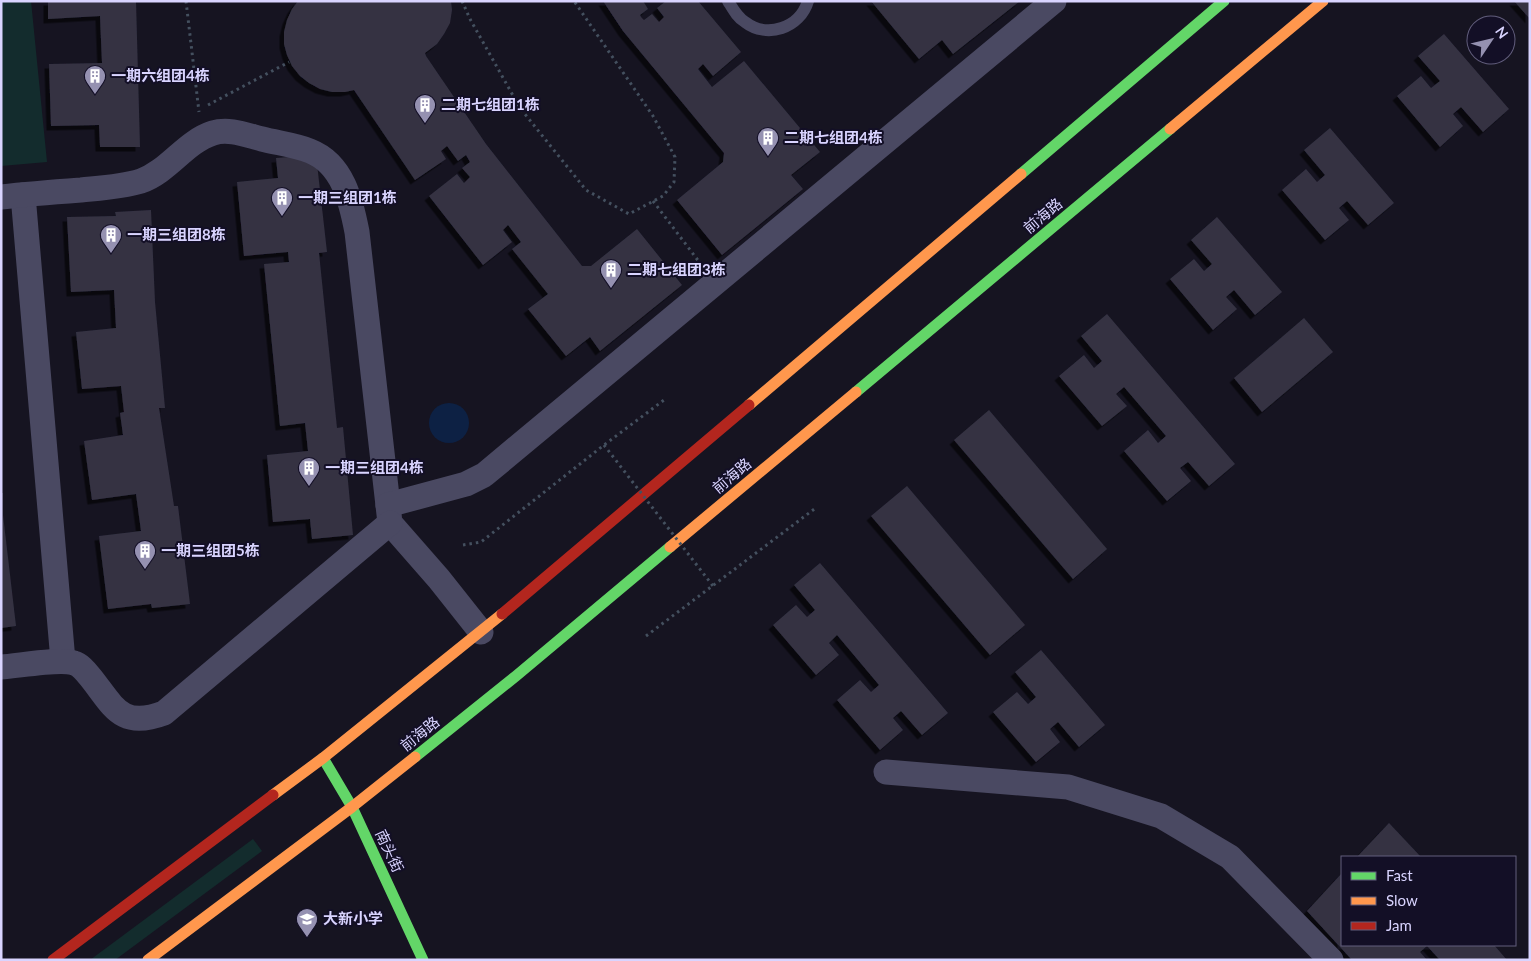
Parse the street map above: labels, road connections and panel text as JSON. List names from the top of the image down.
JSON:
{
  "streets": {
    "main road": ["前海路", "南头街"]
  },
  "crossings": [
    ["前海路", "南头街"]
  ],
  "places": {
    "building": [
      "一期六组团4栋",
      "二期七组团1栋",
      "二期七组团4栋",
      "一期三组团1栋",
      "一期三组团8栋",
      "二期七组团3栋",
      "一期三组团4栋",
      "一期三组团5栋"
    ],
    "school or university": ["大新小学"]
  },
  "legend": ["Fast", "Slow", "Jam"],
  "north": "top right"
}
